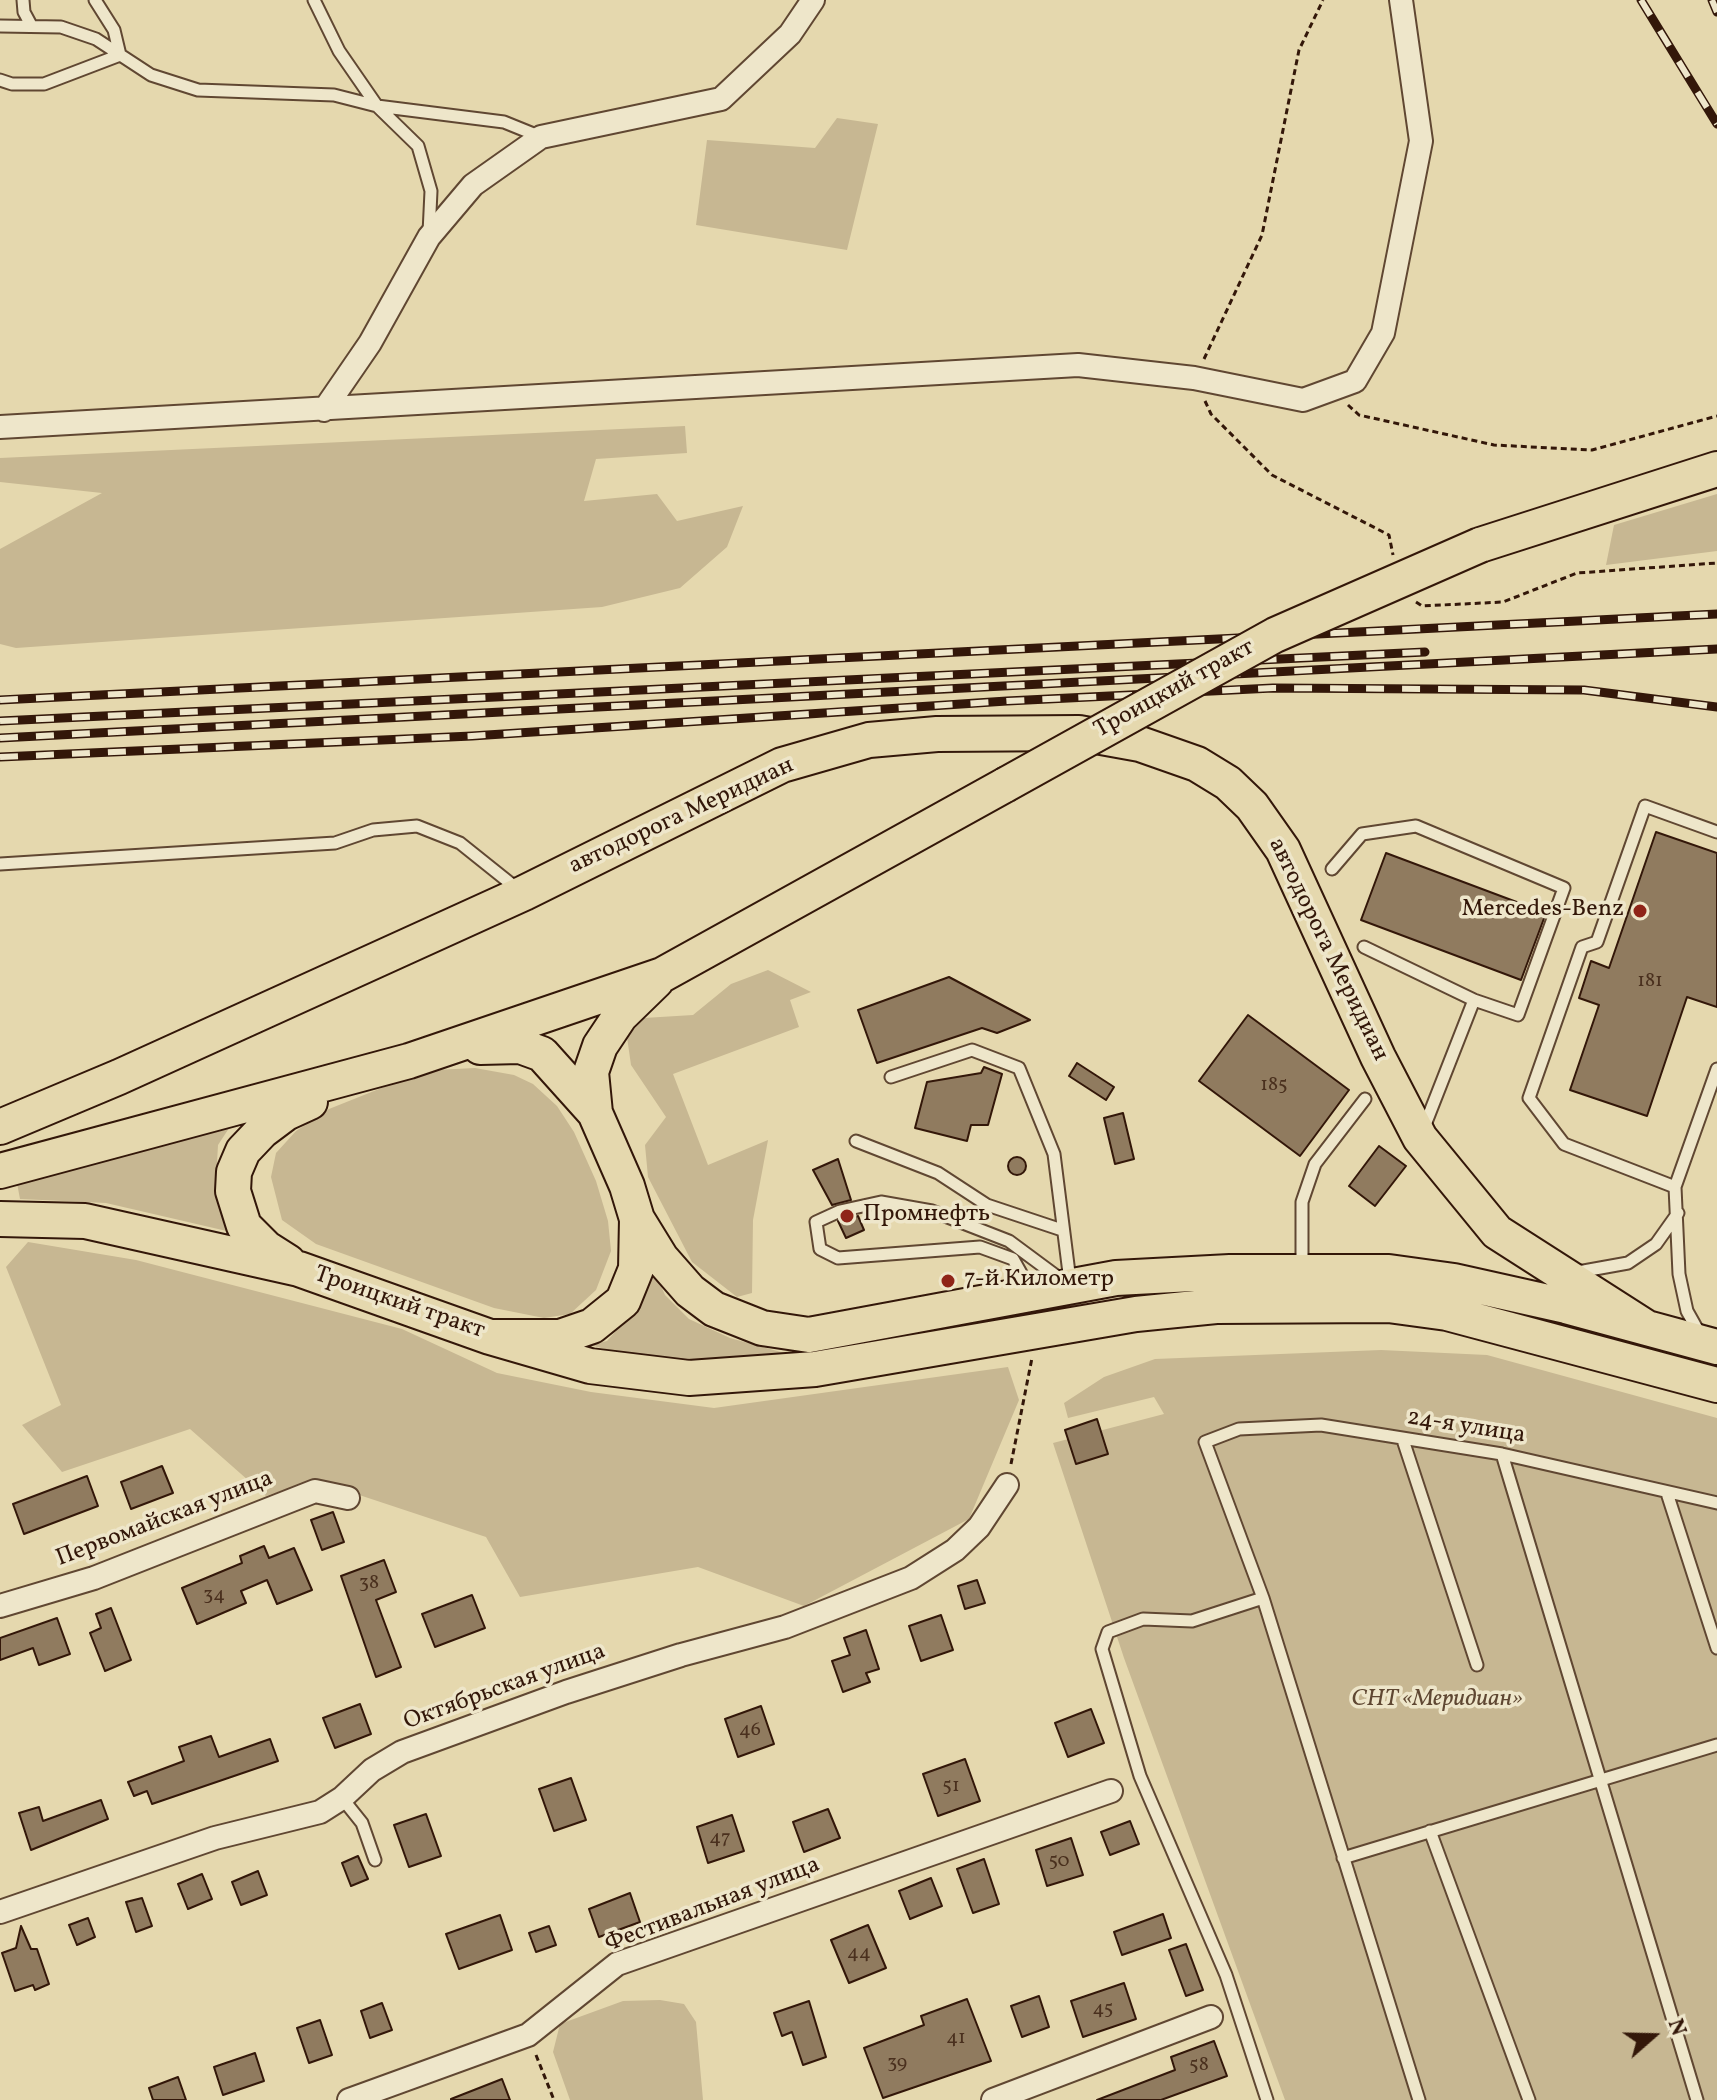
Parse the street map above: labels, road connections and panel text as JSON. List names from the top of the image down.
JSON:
{
  "streets": {
    "main road": ["Троицкий тракт", "автодорога Меридиан"],
    "street": ["Первомайская улица", "Октябрьская улица", "Фестивальная улица"],
    "lane": ["24-я улица"]
  },
  "crossings": [
    ["Троицкий тракт", "автодорога Меридиан"]
  ],
  "parks": ["СНТ «Меридиан»"],
  "places": ["Mercedes-Benz", "Промнефть", "7-й Километр"],
  "house_numbers": [
    "181",
    "185",
    "38",
    "34",
    "46",
    "51",
    "47",
    "50",
    "44",
    "45",
    "41",
    "39",
    "58"
  ],
  "north": "right"
}
